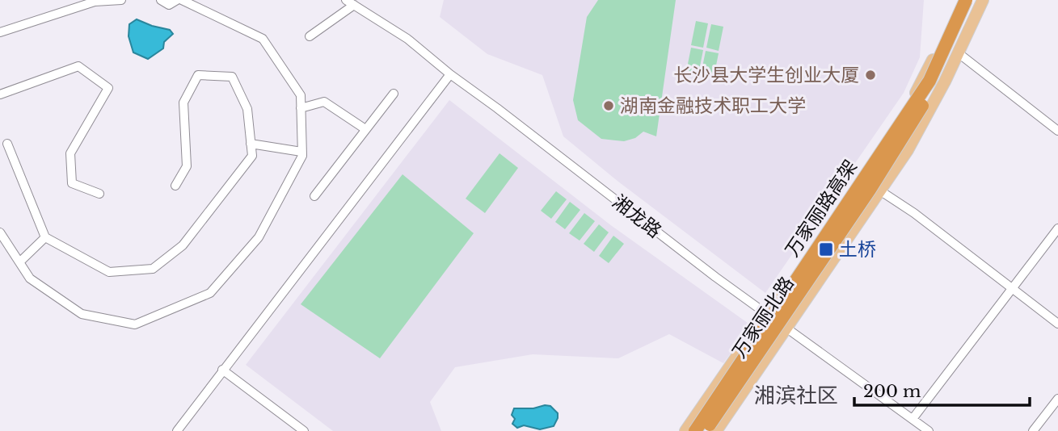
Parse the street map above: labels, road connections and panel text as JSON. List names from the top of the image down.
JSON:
{
  "streets": {
    "highway": ["万家丽路高架"],
    "main road": ["万家丽北路"],
    "street": ["湘龙路"]
  },
  "crossings": [
    ["湘龙路", "万家丽北路"]
  ],
  "districts": ["湘滨社区"],
  "places": {
    "other": ["长沙县大学生创业大厦", "湖南金融技术职工大学"],
    "transit": ["土桥"]
  },
  "scale_bar": "200 m"
}
